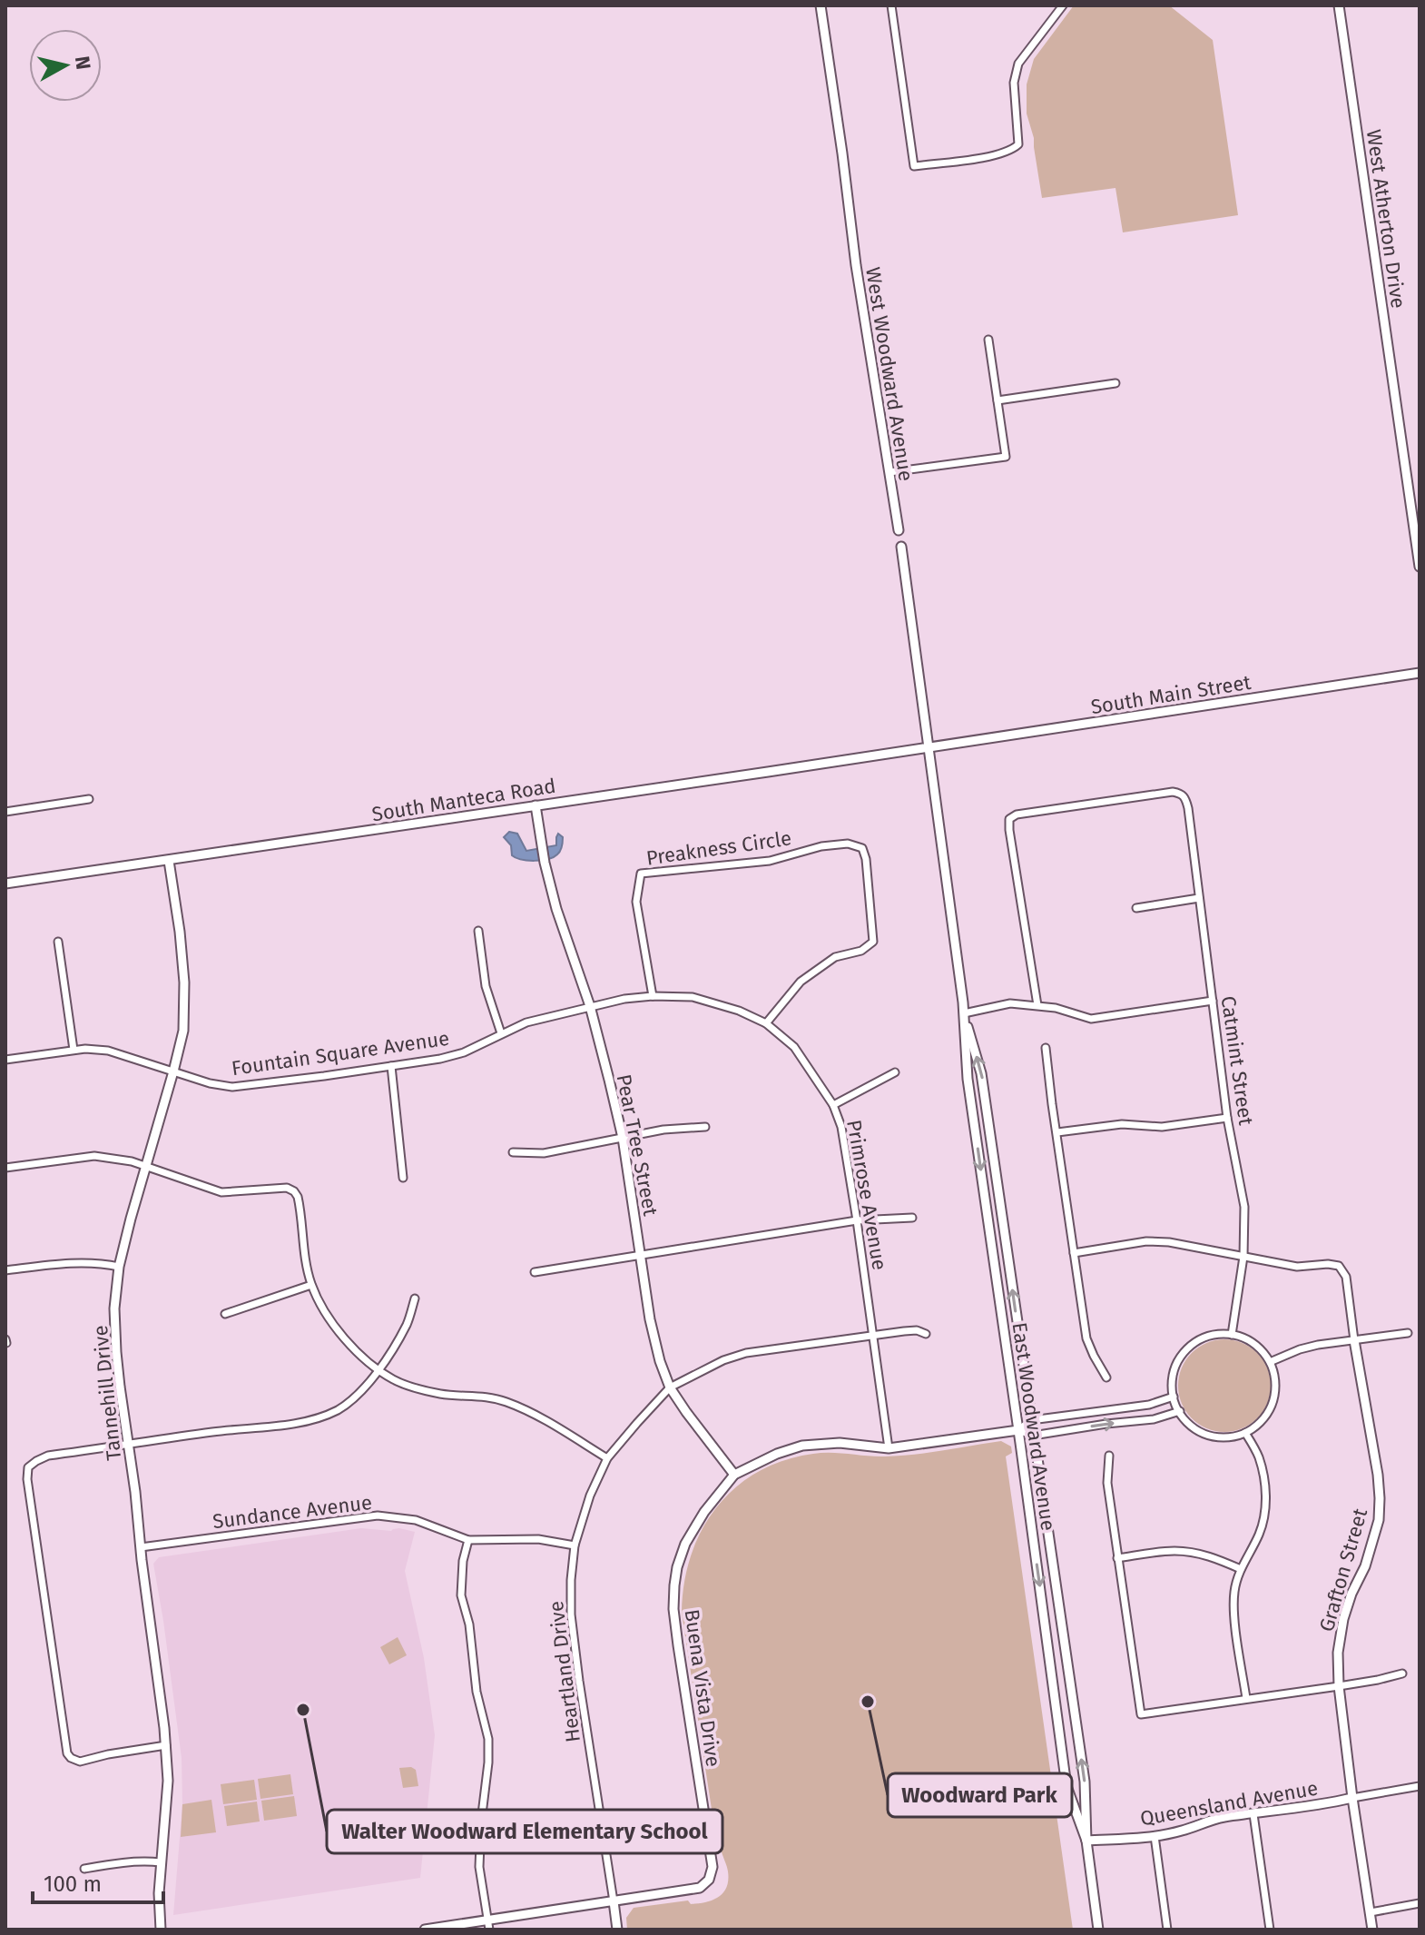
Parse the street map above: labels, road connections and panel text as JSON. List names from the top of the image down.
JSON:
{
  "streets": {
    "street": [
      "West Atherton Drive",
      "West Woodward Avenue",
      "South Main Street",
      "South Manteca Road",
      "Preakness Circle",
      "Fountain Square Avenue",
      "Catmint Street",
      "Pear Tree Street",
      "Primrose Avenue",
      "Tannehill Drive",
      "East Woodward Avenue",
      "Sundance Avenue",
      "Grafton Street",
      "Heartland Drive",
      "Buena Vista Drive",
      "Queensland Avenue"
    ]
  },
  "crossings": [
    ["West Woodward Avenue", "South Main Street"],
    ["West Woodward Avenue", "South Manteca Road"],
    ["West Woodward Avenue", "East Woodward Avenue"],
    ["South Main Street", "South Manteca Road"],
    ["South Main Street", "East Woodward Avenue"],
    ["South Manteca Road", "Pear Tree Street"],
    ["South Manteca Road", "Tannehill Drive"],
    ["South Manteca Road", "East Woodward Avenue"],
    ["Preakness Circle", "Primrose Avenue"],
    ["Fountain Square Avenue", "Pear Tree Street"],
    ["Fountain Square Avenue", "Primrose Avenue"],
    ["Fountain Square Avenue", "Tannehill Drive"],
    ["Catmint Street", "Grafton Street"],
    ["Catmint Street", "Buena Vista Drive"],
    ["Pear Tree Street", "Primrose Avenue"],
    ["Pear Tree Street", "Heartland Drive"],
    ["Pear Tree Street", "Buena Vista Drive"],
    ["Primrose Avenue", "Heartland Drive"],
    ["Primrose Avenue", "Buena Vista Drive"],
    ["Tannehill Drive", "Sundance Avenue"],
    ["East Woodward Avenue", "Buena Vista Drive"],
    ["East Woodward Avenue", "Queensland Avenue"],
    ["Sundance Avenue", "Heartland Drive"],
    ["Grafton Street", "Queensland Avenue"],
    ["Heartland Drive", "Buena Vista Drive"]
  ],
  "places": ["Woodward Park", "Walter Woodward Elementary School"],
  "scale_bar": "100 m",
  "north": "right"
}
